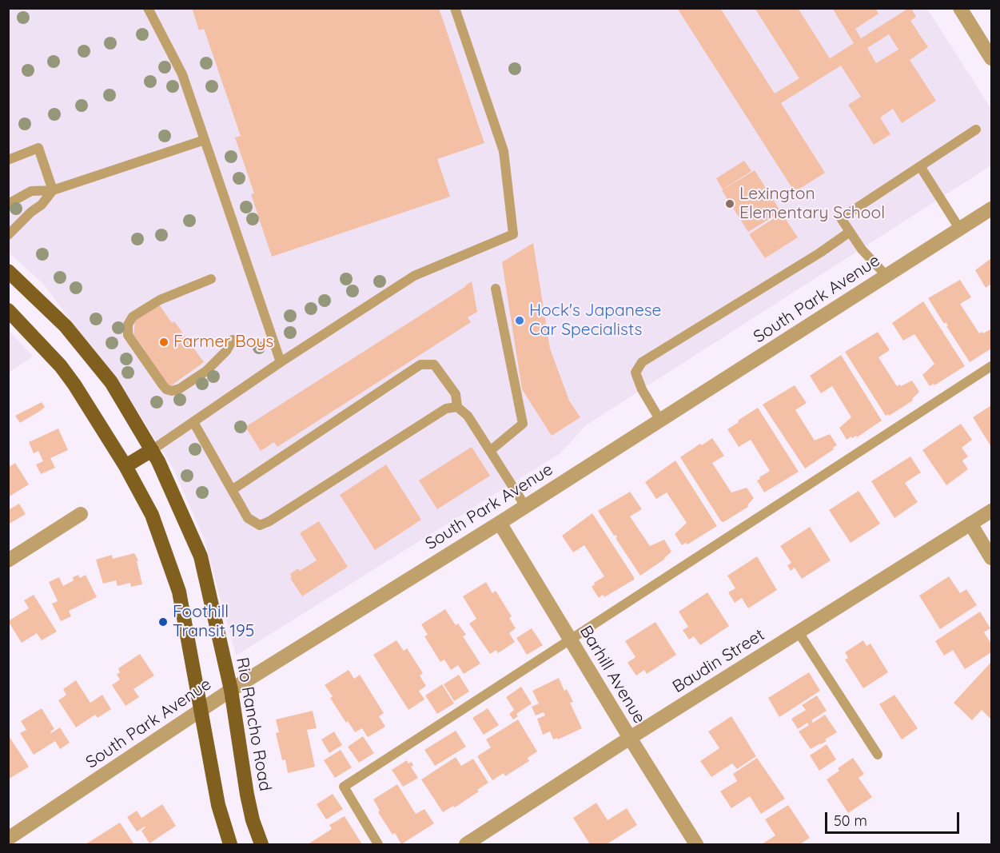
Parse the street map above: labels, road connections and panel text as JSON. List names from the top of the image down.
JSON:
{
  "streets": {
    "main road": ["Rio Rancho Road"],
    "street": ["South Park Avenue", "Baudin Street", "Barhill Avenue"]
  },
  "crossings": [
    ["South Park Avenue", "Barhill Avenue"],
    ["South Park Avenue", "Rio Rancho Road"],
    ["Baudin Street", "Barhill Avenue"]
  ],
  "places": [
    "Lexington Elementary School",
    "Hock's Japanese Car Specialists",
    "Farmer Boys",
    "Foothill Transit 195"
  ],
  "scale_bar": "50 m"
}
